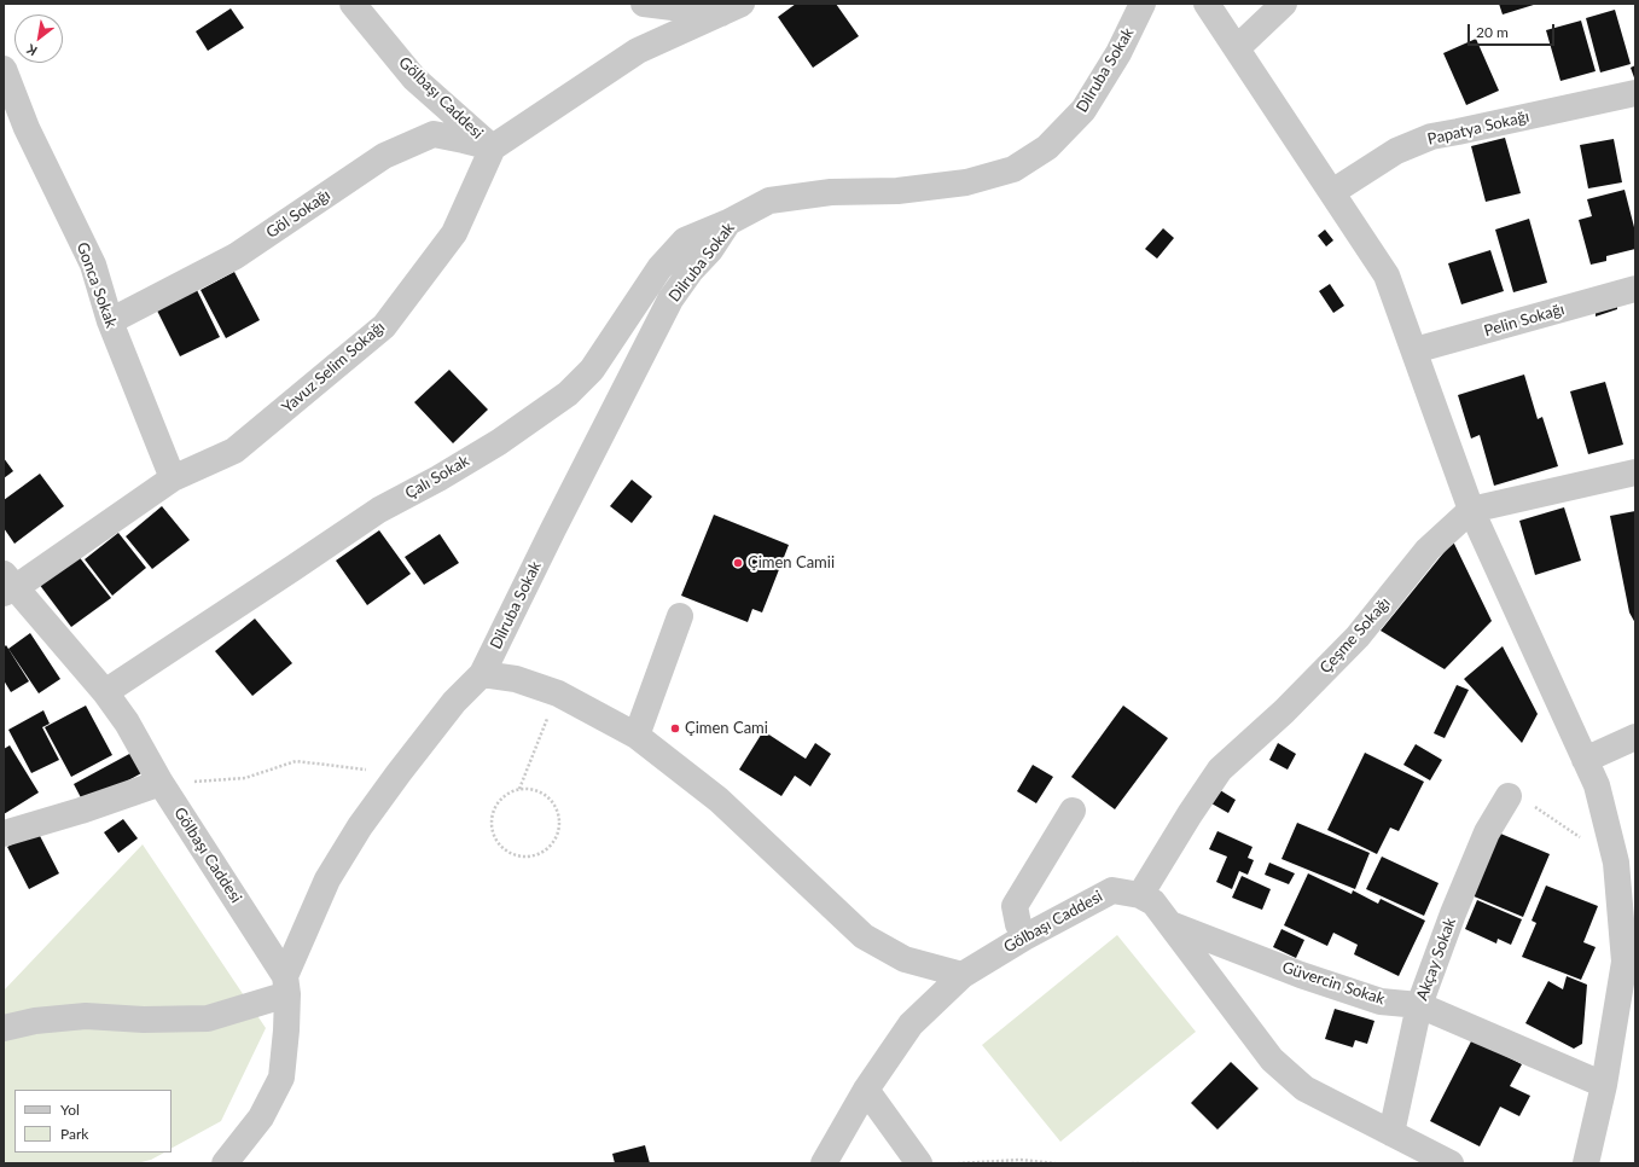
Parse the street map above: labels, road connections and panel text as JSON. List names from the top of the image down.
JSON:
{
  "streets": {
    "street": [
      "Dilruba Sokak",
      "Gölbaşı Caddesi",
      "Papatya Sokağı",
      "Göl Sokağı",
      "Gonca Sokak",
      "Pelin Sokağı",
      "Yavuz Selim Sokağı",
      "Çalı Sokak",
      "Çeşme Sokağı",
      "Akçay Sokak",
      "Güvercin Sokak"
    ]
  },
  "crossings": [
    ["Dilruba Sokak", "Gölbaşı Caddesi"],
    ["Dilruba Sokak", "Çalı Sokak"],
    ["Gölbaşı Caddesi", "Göl Sokağı"],
    ["Gölbaşı Caddesi", "Yavuz Selim Sokağı"],
    ["Gölbaşı Caddesi", "Çalı Sokak"],
    ["Gölbaşı Caddesi", "Çeşme Sokağı"],
    ["Gölbaşı Caddesi", "Akçay Sokak"],
    ["Gölbaşı Caddesi", "Güvercin Sokak"],
    ["Göl Sokağı", "Gonca Sokak"],
    ["Göl Sokağı", "Yavuz Selim Sokağı"],
    ["Gonca Sokak", "Yavuz Selim Sokağı"],
    ["Akçay Sokak", "Güvercin Sokak"]
  ],
  "places": ["Çimen Camii", "Çimen Cami"],
  "legend": ["Yol", "Park"],
  "scale_bar": "20 m",
  "north": "bottom left"
}
